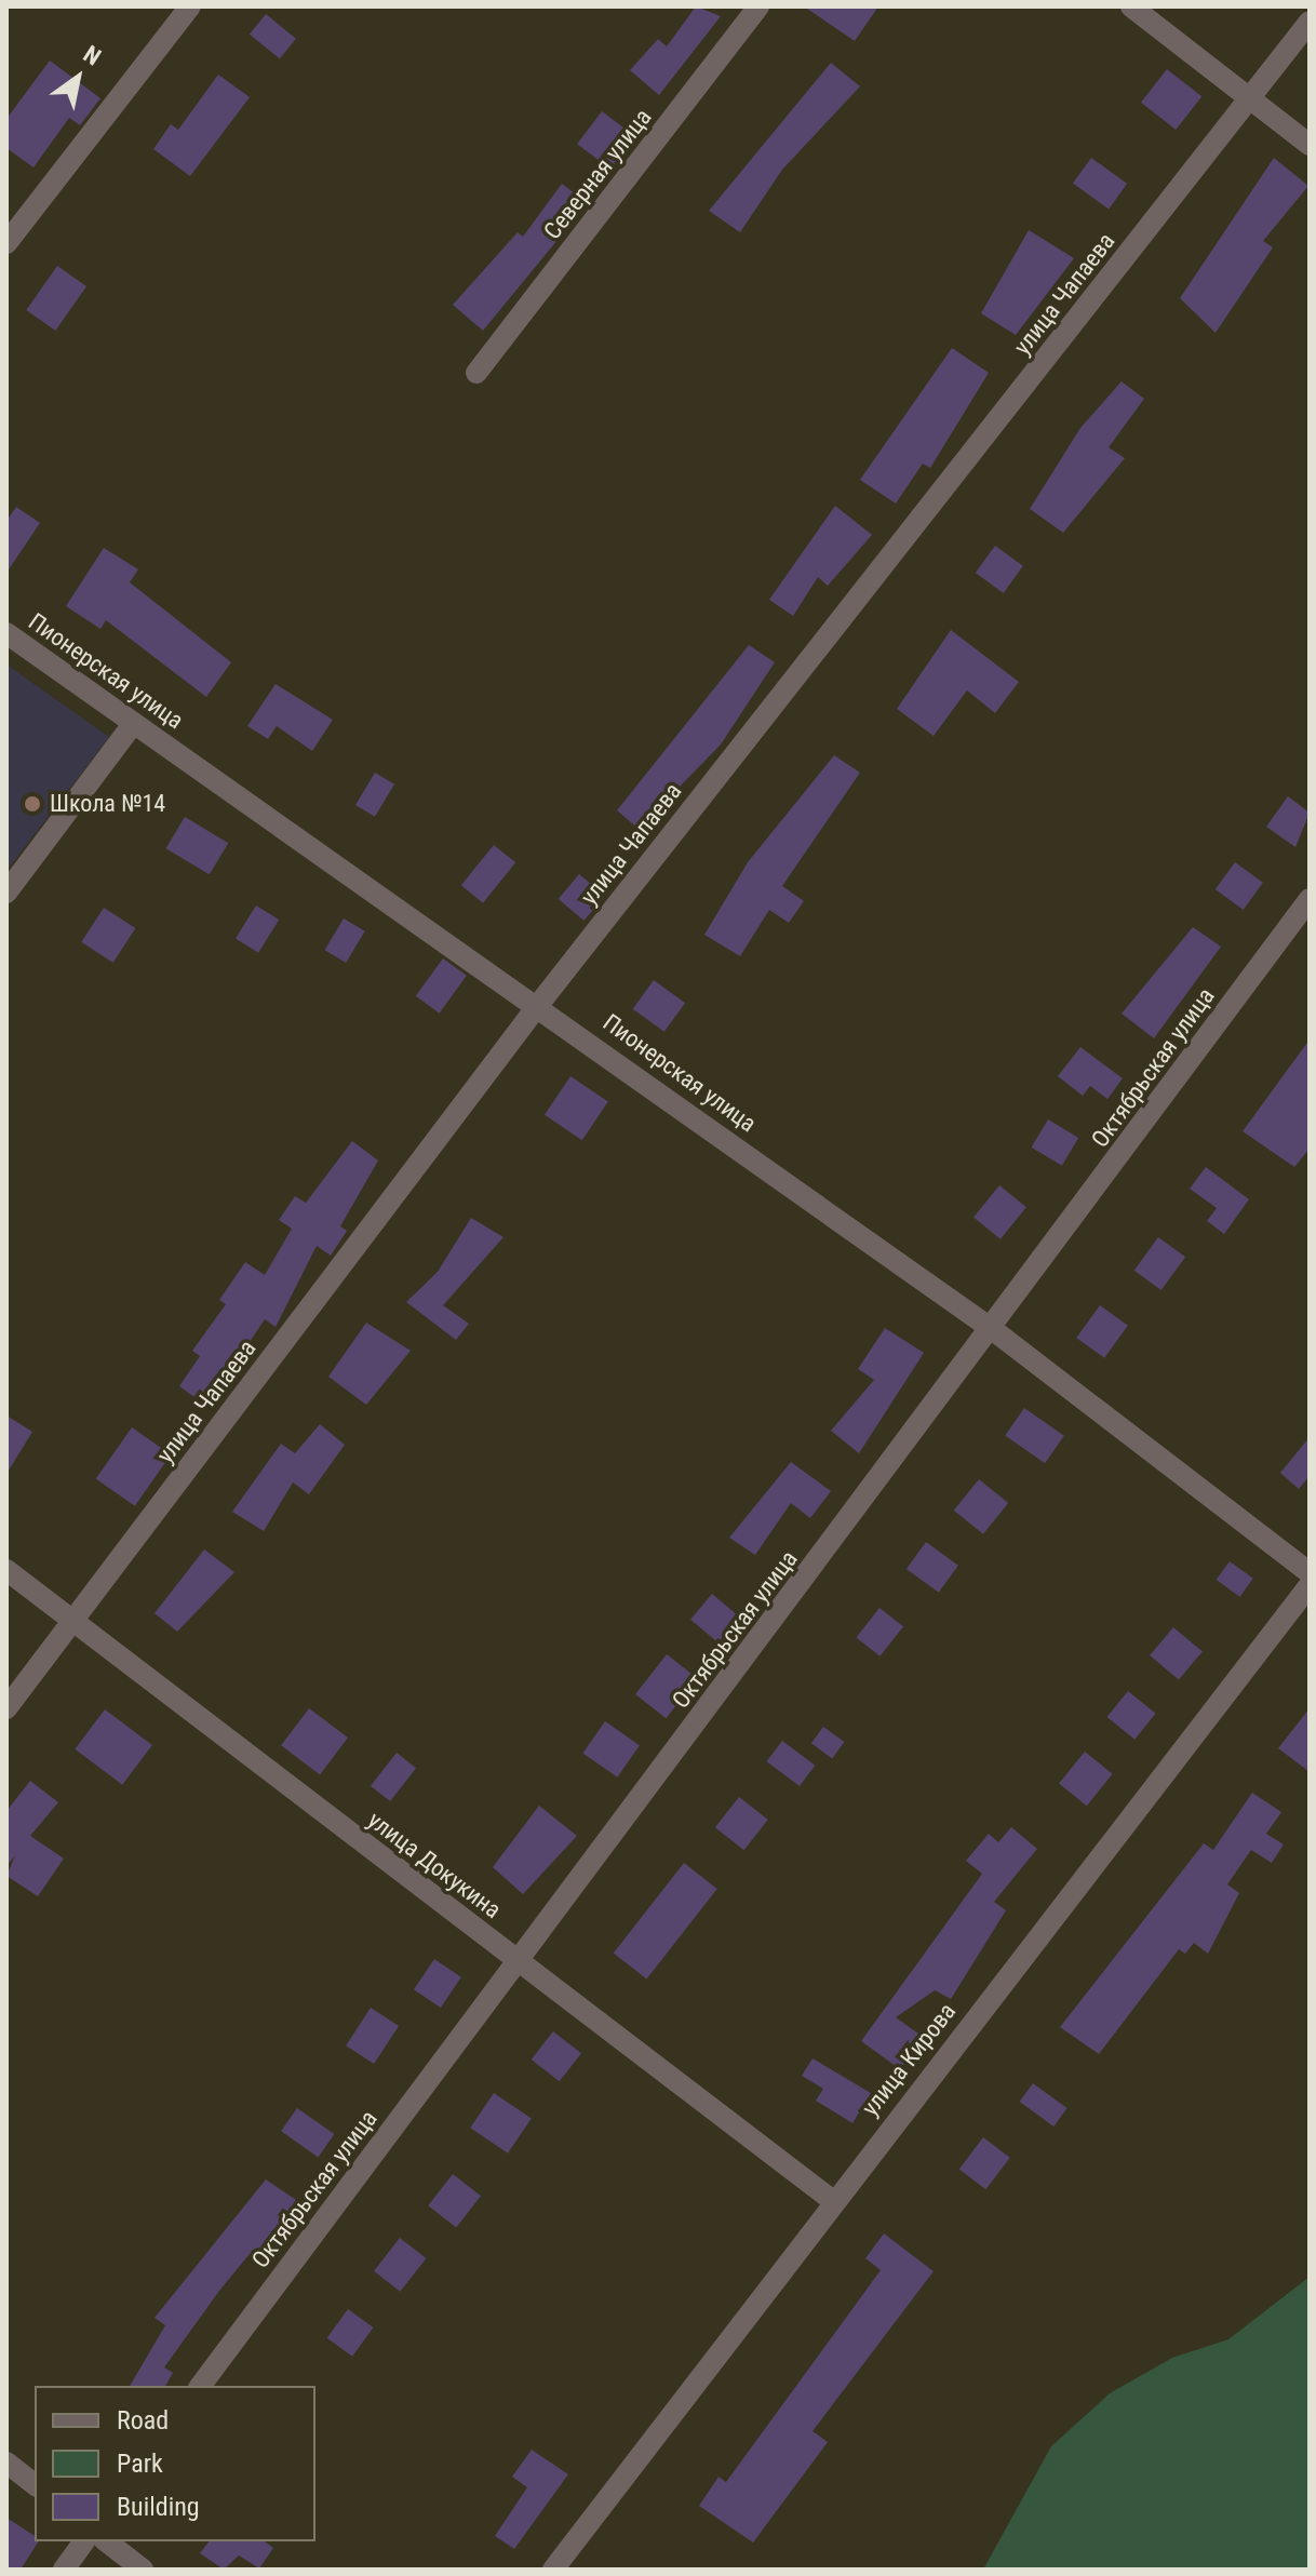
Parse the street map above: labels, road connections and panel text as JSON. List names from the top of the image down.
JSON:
{
  "streets": {
    "street": [
      "Северная улица",
      "улица Чапаева",
      "Пионерская улица",
      "Октябрьская улица",
      "улица Докукина",
      "улица Кирова"
    ]
  },
  "crossings": [
    ["улица Чапаева", "Пионерская улица"],
    ["улица Чапаева", "улица Докукина"],
    ["Пионерская улица", "Октябрьская улица"],
    ["Октябрьская улица", "улица Докукина"],
    ["улица Докукина", "улица Кирова"]
  ],
  "places": ["Школа №14"],
  "legend": ["Road", "Park", "Building"],
  "north": "top right"
}
